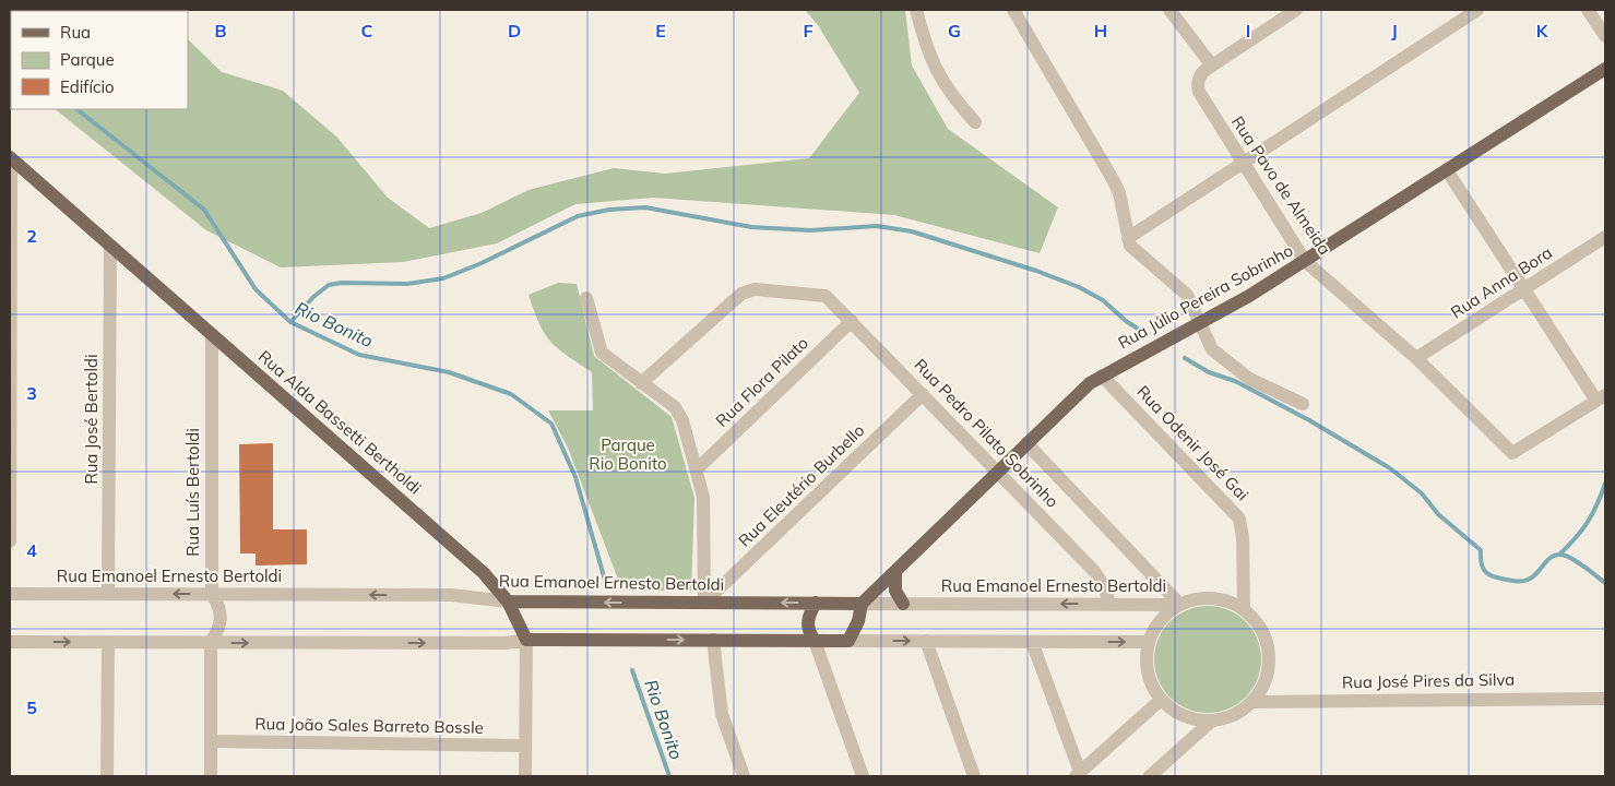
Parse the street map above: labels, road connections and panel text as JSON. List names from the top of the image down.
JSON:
{
  "streets": {
    "main road": ["Rua Júlio Pereira Sobrinho", "Rua Alda Bassetti Bertholdi", "Rua Emanoel Ernesto Bertoldi"],
    "street": [
      "Rua Pavo de Almeida",
      "Rua Anna Bora",
      "Rua Flora Pilato",
      "Rua José Bertoldi",
      "Rua Pedro Pilato Sobrinho",
      "Rua Odenir José Gai",
      "Rua Eleutério Burbello",
      "Rua Luís Bertoldi",
      "Rua José Pires da Silva",
      "Rua João Sales Barreto Bossle"
    ]
  },
  "crossings": [
    ["Rua Pavo de Almeida", "Rua Anna Bora"],
    ["Rua Pavo de Almeida", "Rua Júlio Pereira Sobrinho"],
    ["Rua Júlio Pereira Sobrinho", "Rua Pedro Pilato Sobrinho"],
    ["Rua Júlio Pereira Sobrinho", "Rua Odenir José Gai"],
    ["Rua Júlio Pereira Sobrinho", "Rua Emanoel Ernesto Bertoldi"],
    ["Rua Flora Pilato", "Rua Pedro Pilato Sobrinho"],
    ["Rua José Bertoldi", "Rua Alda Bassetti Bertholdi"],
    ["Rua José Bertoldi", "Rua Emanoel Ernesto Bertoldi"],
    ["Rua Alda Bassetti Bertholdi", "Rua Luís Bertoldi"],
    ["Rua Alda Bassetti Bertholdi", "Rua Emanoel Ernesto Bertoldi"],
    ["Rua Alda Bassetti Bertholdi", "Rua João Sales Barreto Bossle"],
    ["Rua Pedro Pilato Sobrinho", "Rua Odenir José Gai"],
    ["Rua Pedro Pilato Sobrinho", "Rua Eleutério Burbello"],
    ["Rua Pedro Pilato Sobrinho", "Rua Emanoel Ernesto Bertoldi"],
    ["Rua Pedro Pilato Sobrinho", "Rua José Pires da Silva"],
    ["Rua Odenir José Gai", "Rua Emanoel Ernesto Bertoldi"],
    ["Rua Odenir José Gai", "Rua José Pires da Silva"],
    ["Rua Eleutério Burbello", "Rua Emanoel Ernesto Bertoldi"],
    ["Rua Luís Bertoldi", "Rua Emanoel Ernesto Bertoldi"],
    ["Rua Luís Bertoldi", "Rua João Sales Barreto Bossle"],
    ["Rua Emanoel Ernesto Bertoldi", "Rua José Pires da Silva"]
  ],
  "water": ["Rio Bonito"],
  "parks": ["Parque Rio Bonito"],
  "legend": ["Rua", "Parque", "Edifício"],
  "grid": {
    "columns": [
      "B",
      "C",
      "D",
      "E",
      "F",
      "G",
      "H",
      "I",
      "J",
      "K"
    ],
    "rows": [
      "2",
      "3",
      "4",
      "5"
    ]
  }
}
